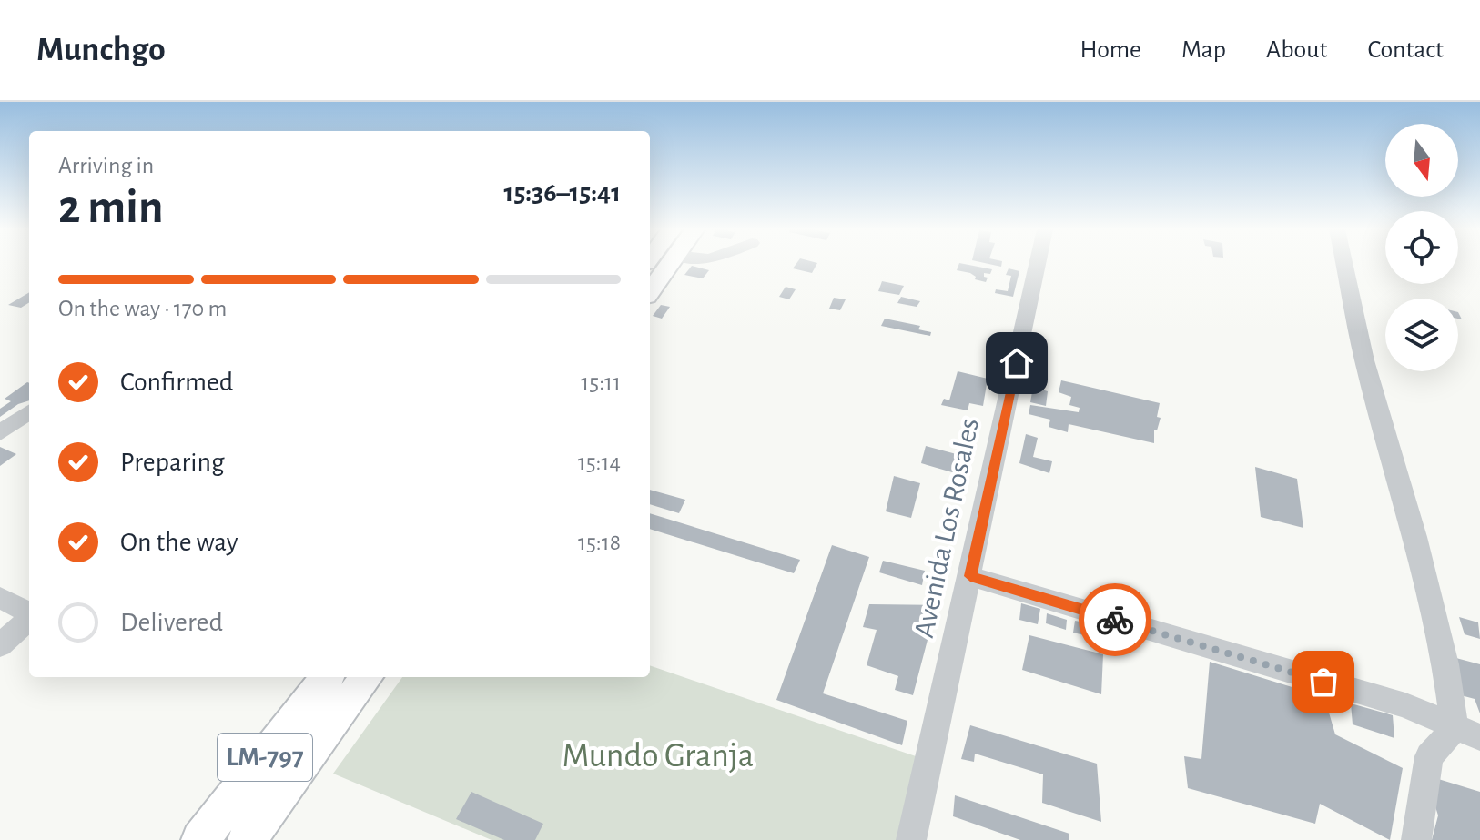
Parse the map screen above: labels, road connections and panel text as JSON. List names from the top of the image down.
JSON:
{
  "streets": {
    "main road": ["LM-797"],
    "street": ["Avenida Los Rosales"]
  },
  "parks": ["Mundo Granja"],
  "north": "bottom",
  "page": {
    "header": "Munchgo",
    "nav": [
      "Home",
      "Map",
      "About",
      "Contact"
    ],
    "heading": ["2 min", "Arriving in", "15:36–15:41"],
    "bar": "On the way · 170 m",
    "list": [
      ["Confirmed", "15:11"],
      ["Preparing", "15:14"],
      ["On the way", "15:18"],
      "Delivered"
    ]
  }
}
